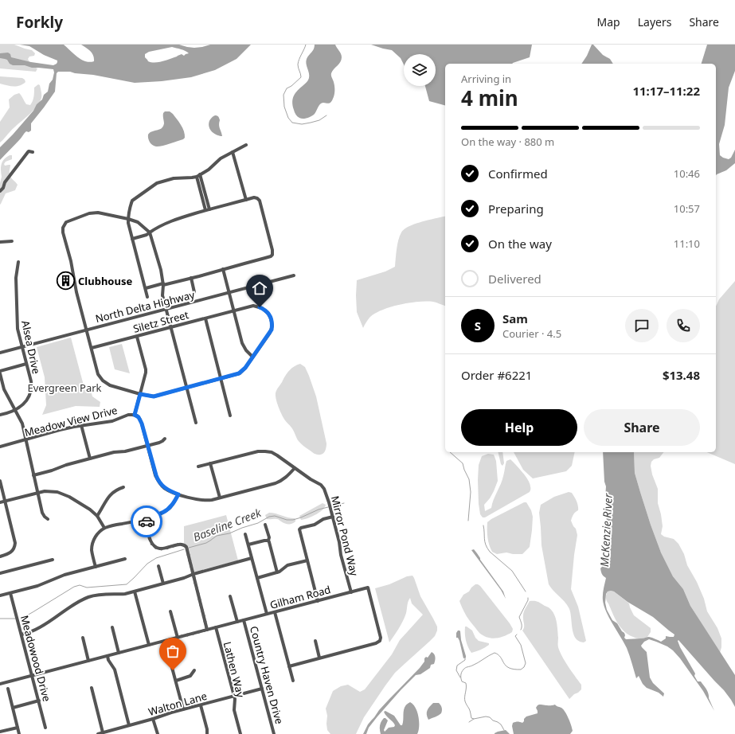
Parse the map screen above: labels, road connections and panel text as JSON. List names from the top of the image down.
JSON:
{
  "streets": {
    "street": [
      "North Delta Highway",
      "Siletz Street",
      "Alsea Drive",
      "Meadow View Drive",
      "Mirror Pond Way",
      "Gilham Road",
      "Meadowood Drive",
      "Lathen Way",
      "Country Haven Drive",
      "Walton Lane"
    ]
  },
  "crossings": [
    ["North Delta Highway", "Siletz Street"],
    ["North Delta Highway", "Alsea Drive"],
    ["Mirror Pond Way", "Gilham Road"],
    ["Gilham Road", "Meadowood Drive"],
    ["Gilham Road", "Lathen Way"],
    ["Gilham Road", "Country Haven Drive"],
    ["Lathen Way", "Walton Lane"],
    ["Country Haven Drive", "Walton Lane"]
  ],
  "water": ["Baseline Creek", "McKenzie River"],
  "parks": ["Evergreen Park"],
  "places": {
    "building": ["Clubhouse"]
  },
  "page": {
    "header": "Forkly",
    "nav": ["Map", "Layers", "Share"],
    "heading": ["4 min", "Arriving in", "11:17–11:22"],
    "panel": [
      "Sam",
      "Courier · 4.5",
      "Order #6221",
      "$13.48"
    ],
    "bar": "On the way · 880 m",
    "list": [
      ["Confirmed", "10:46"],
      ["Preparing", "10:57"],
      ["On the way", "11:10"],
      "Delivered"
    ],
    "round": "S",
    "buttons": ["Help", "Share"]
  }
}
